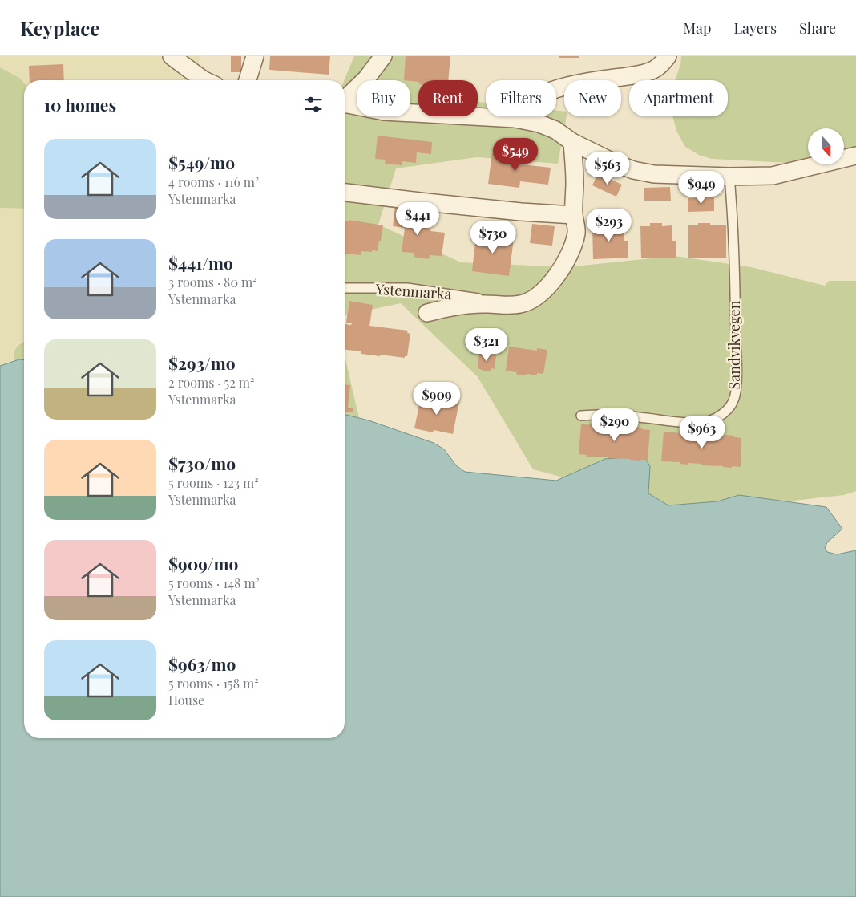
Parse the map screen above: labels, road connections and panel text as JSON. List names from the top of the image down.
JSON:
{
  "streets": {
    "street": ["Ystenmarka"],
    "lane": ["Sandvikvegen"]
  },
  "north": "bottom",
  "page": {
    "header": "Keyplace",
    "nav": ["Map", "Layers", "Share"],
    "chip": [
      "Buy",
      "Rent",
      "Filters",
      "New",
      "Apartment"
    ],
    "heading": "10 homes",
    "list": [
      {
        "name": "$549/mo",
        "note": "4 rooms · 116 m² · Ystenmarka"
      },
      {
        "name": "$441/mo",
        "note": "3 rooms · 80 m² · Ystenmarka"
      },
      {
        "name": "$293/mo",
        "note": "2 rooms · 52 m² · Ystenmarka"
      },
      {
        "name": "$730/mo",
        "note": "5 rooms · 123 m² · Ystenmarka"
      },
      {
        "name": "$909/mo",
        "note": "5 rooms · 148 m² · Ystenmarka"
      },
      {
        "name": "$963/mo",
        "note": "5 rooms · 158 m² · House"
      }
    ],
    "price": [
      "$549",
      "$563",
      "$949",
      "$441",
      "$293",
      "$730",
      "$321",
      "$909",
      "$290",
      "$963"
    ]
  }
}
